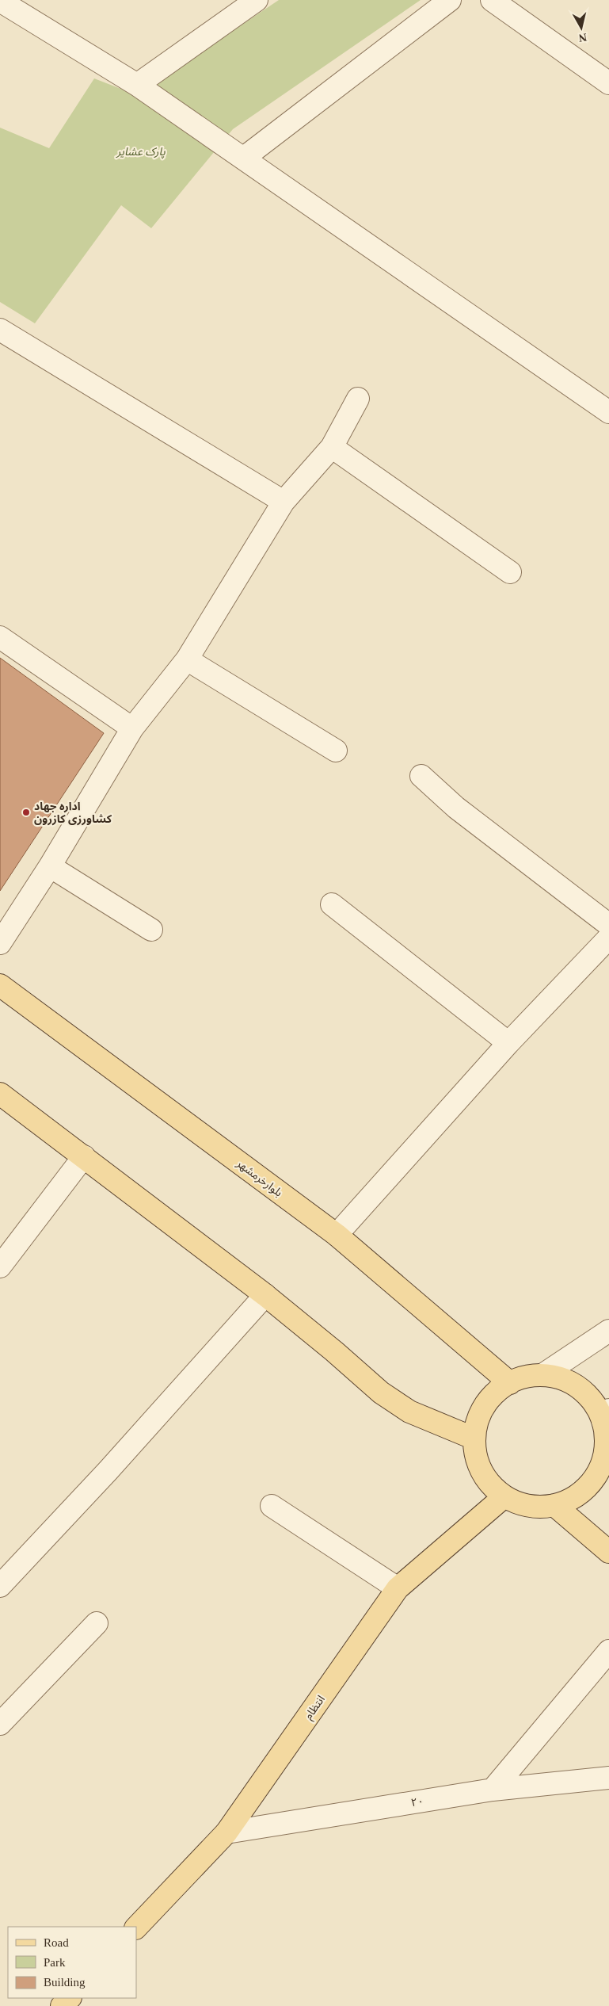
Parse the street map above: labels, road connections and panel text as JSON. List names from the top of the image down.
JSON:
{
  "streets": {
    "main road": ["بلوارخرمشهر", "انتظام"],
    "street": ["۲۰"]
  },
  "crossings": [
    ["بلوارخرمشهر", "انتظام"],
    ["انتظام", "۲۰"]
  ],
  "parks": ["پارک عشایر"],
  "places": ["اداره جهاد کشاورزی کازرون"],
  "legend": ["Road", "Park", "Building"],
  "north": "bottom"
}
